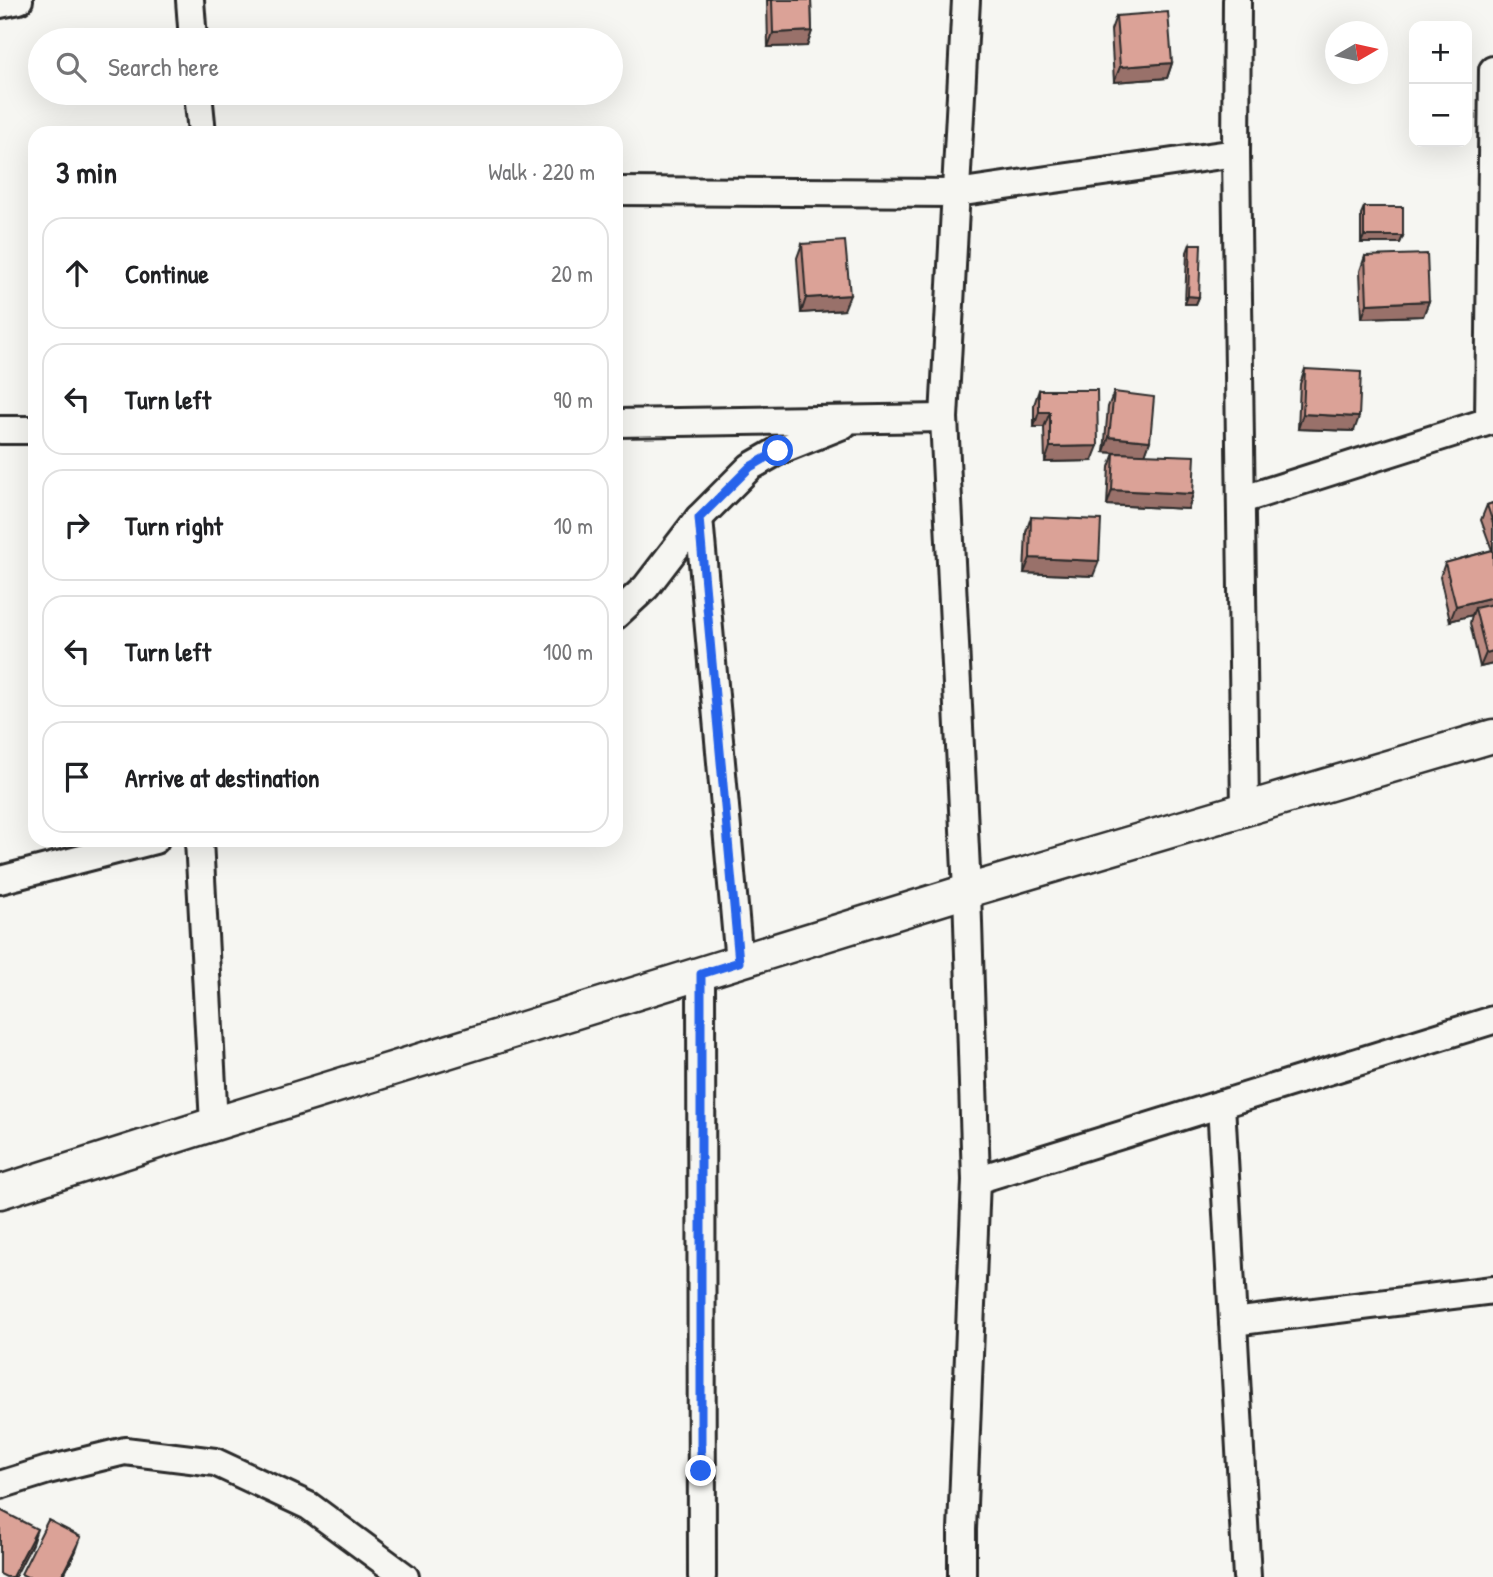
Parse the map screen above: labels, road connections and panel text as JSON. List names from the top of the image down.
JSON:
{
  "north": "right",
  "page": {
    "map_buttons": ["+", "−"],
    "search": "Search here",
    "heading": ["3 min", "Walk · 220 m"],
    "list": [
      ["Continue", "20 m"],
      ["Turn left", "90 m"],
      ["Turn right", "10 m"],
      ["Turn left", "100 m"],
      "Arrive at destination"
    ]
  }
}
